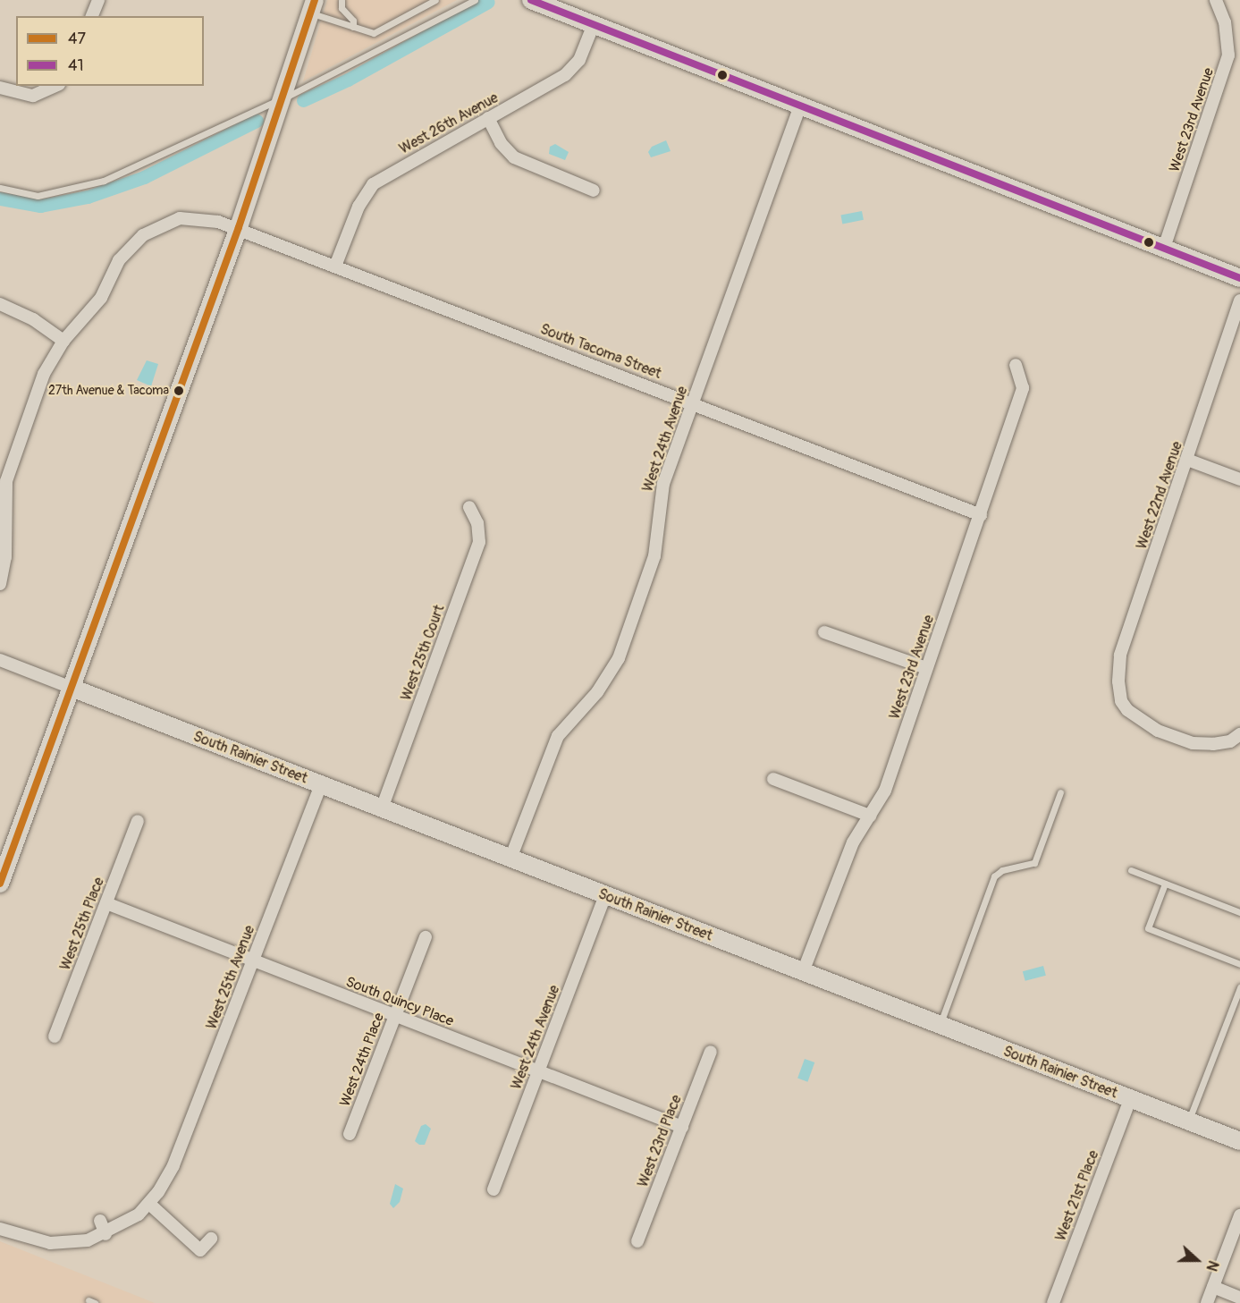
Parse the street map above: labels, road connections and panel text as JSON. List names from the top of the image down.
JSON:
{
  "streets": {
    "street": [
      "West 23rd Avenue",
      "West 26th Avenue",
      "South Tacoma Street",
      "West 24th Avenue",
      "West 22nd Avenue",
      "West 25th Court",
      "South Rainier Street",
      "West 25th Place",
      "West 25th Avenue",
      "South Quincy Place",
      "West 24th Place",
      "West 23rd Place",
      "West 21st Place"
    ]
  },
  "crossings": [
    ["West 23rd Avenue", "South Tacoma Street"],
    ["West 23rd Avenue", "South Rainier Street"],
    ["West 26th Avenue", "South Tacoma Street"],
    ["South Tacoma Street", "West 24th Avenue"],
    ["West 24th Avenue", "South Rainier Street"],
    ["West 24th Avenue", "South Quincy Place"],
    ["West 25th Court", "South Rainier Street"],
    ["South Rainier Street", "West 25th Avenue"],
    ["South Rainier Street", "West 21st Place"],
    ["West 25th Place", "South Quincy Place"],
    ["West 25th Avenue", "South Quincy Place"],
    ["South Quincy Place", "West 24th Place"],
    ["South Quincy Place", "West 23rd Place"]
  ],
  "places": ["27th Avenue & Tacoma"],
  "lines": ["transit line 47", "transit line 41"],
  "legend": ["47", "41"],
  "north": "right"
}
